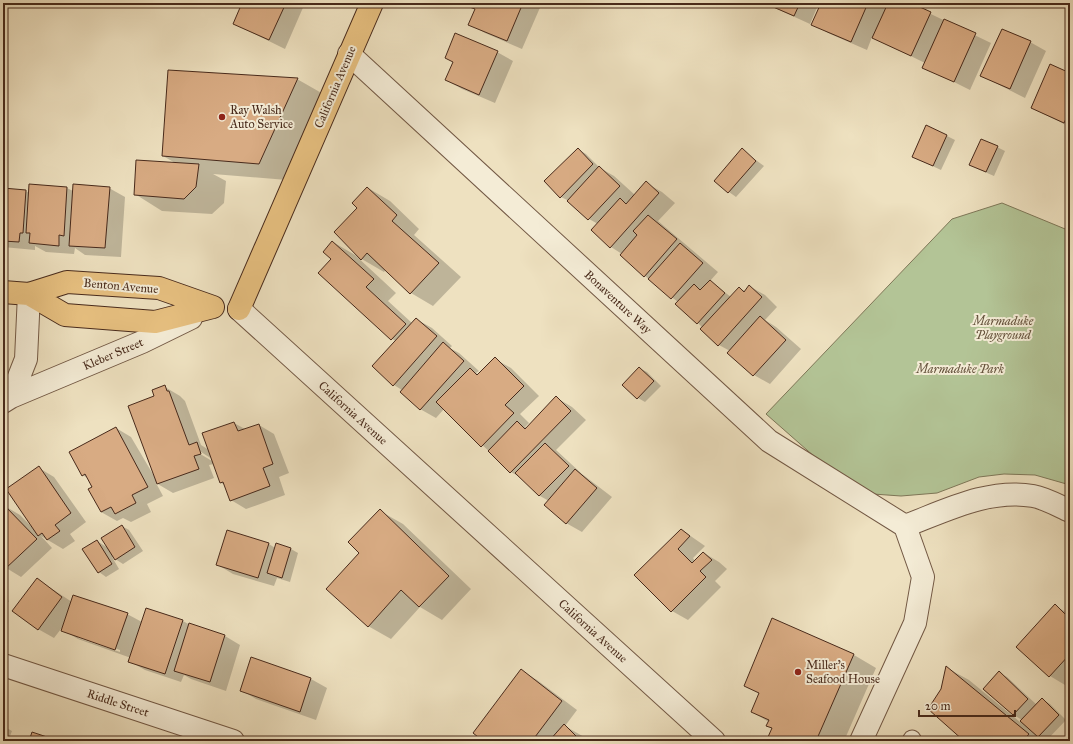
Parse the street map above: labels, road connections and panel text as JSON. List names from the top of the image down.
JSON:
{
  "streets": {
    "main road": ["California Avenue", "Benton Avenue"],
    "street": ["Bonaventure Way", "Kleber Street", "Riddle Street"]
  },
  "crossings": [
    ["California Avenue", "Bonaventure Way"],
    ["Benton Avenue", "Kleber Street"]
  ],
  "parks": ["Marmaduke Playground", "Marmaduke Park"],
  "places": ["Ray Walsh Auto Service", "Miller's Seafood House"],
  "scale_bar": "20 m"
}
